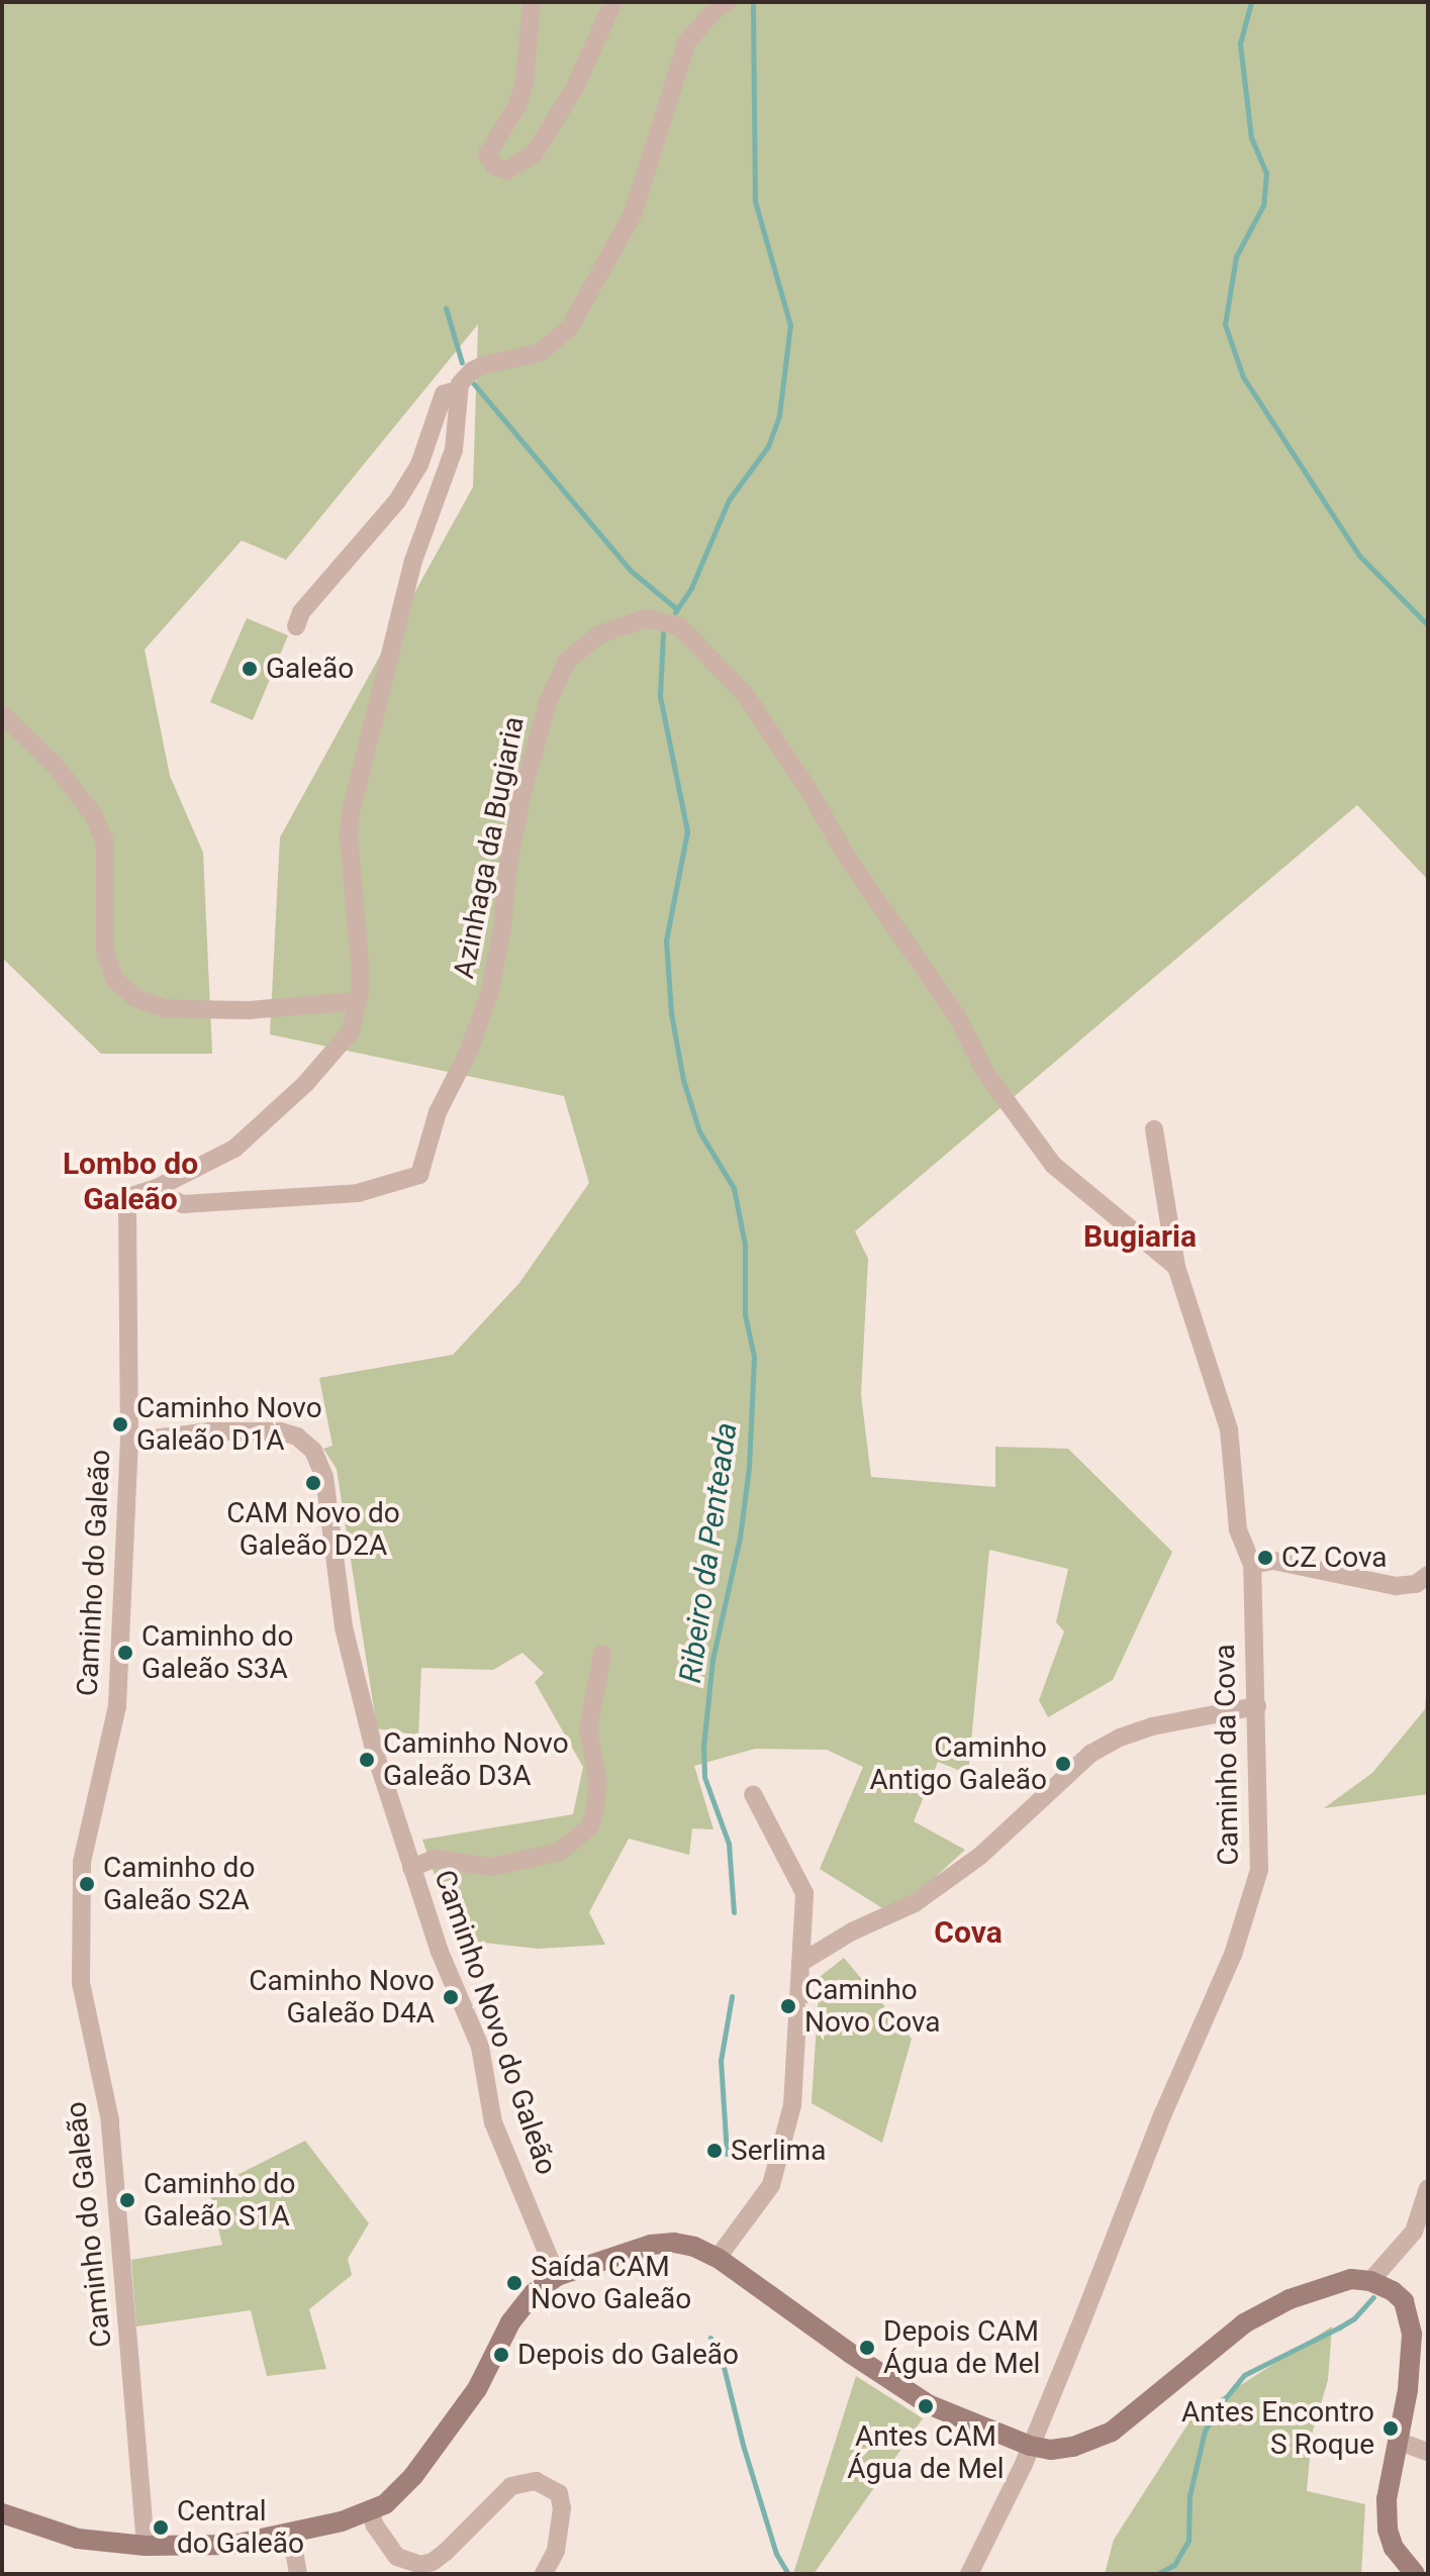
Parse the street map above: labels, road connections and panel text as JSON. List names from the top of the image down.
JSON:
{
  "streets": {
    "street": [
      "Azinhaga da Bugiaria",
      "Caminho do Galeão",
      "Caminho da Cova",
      "Caminho Novo do Galeão"
    ]
  },
  "crossings": [
    ["Azinhaga da Bugiaria", "Caminho do Galeão"],
    ["Azinhaga da Bugiaria", "Caminho da Cova"],
    ["Caminho do Galeão", "Caminho Novo do Galeão"]
  ],
  "districts": ["Lombo do Galeão", "Bugiaria", "Cova"],
  "water": ["Ribeiro da Penteada"],
  "places": [
    "Galeão",
    "Caminho Novo Galeão D1A",
    "CAM Novo do Galeão D2A",
    "CZ Cova",
    "Caminho do Galeão S3A",
    "Caminho Novo Galeão D3A",
    "Caminho Antigo Galeão",
    "Caminho do Galeão S2A",
    "Caminho Novo Galeão D4A",
    "Caminho Novo Cova",
    "Serlima",
    "Caminho do Galeão S1A",
    "Saída CAM Novo Galeão",
    "Depois CAM Água de Mel",
    "Depois do Galeão",
    "Antes CAM Água de Mel",
    "Antes Encontro S Roque",
    "Central do Galeão"
  ]
}
